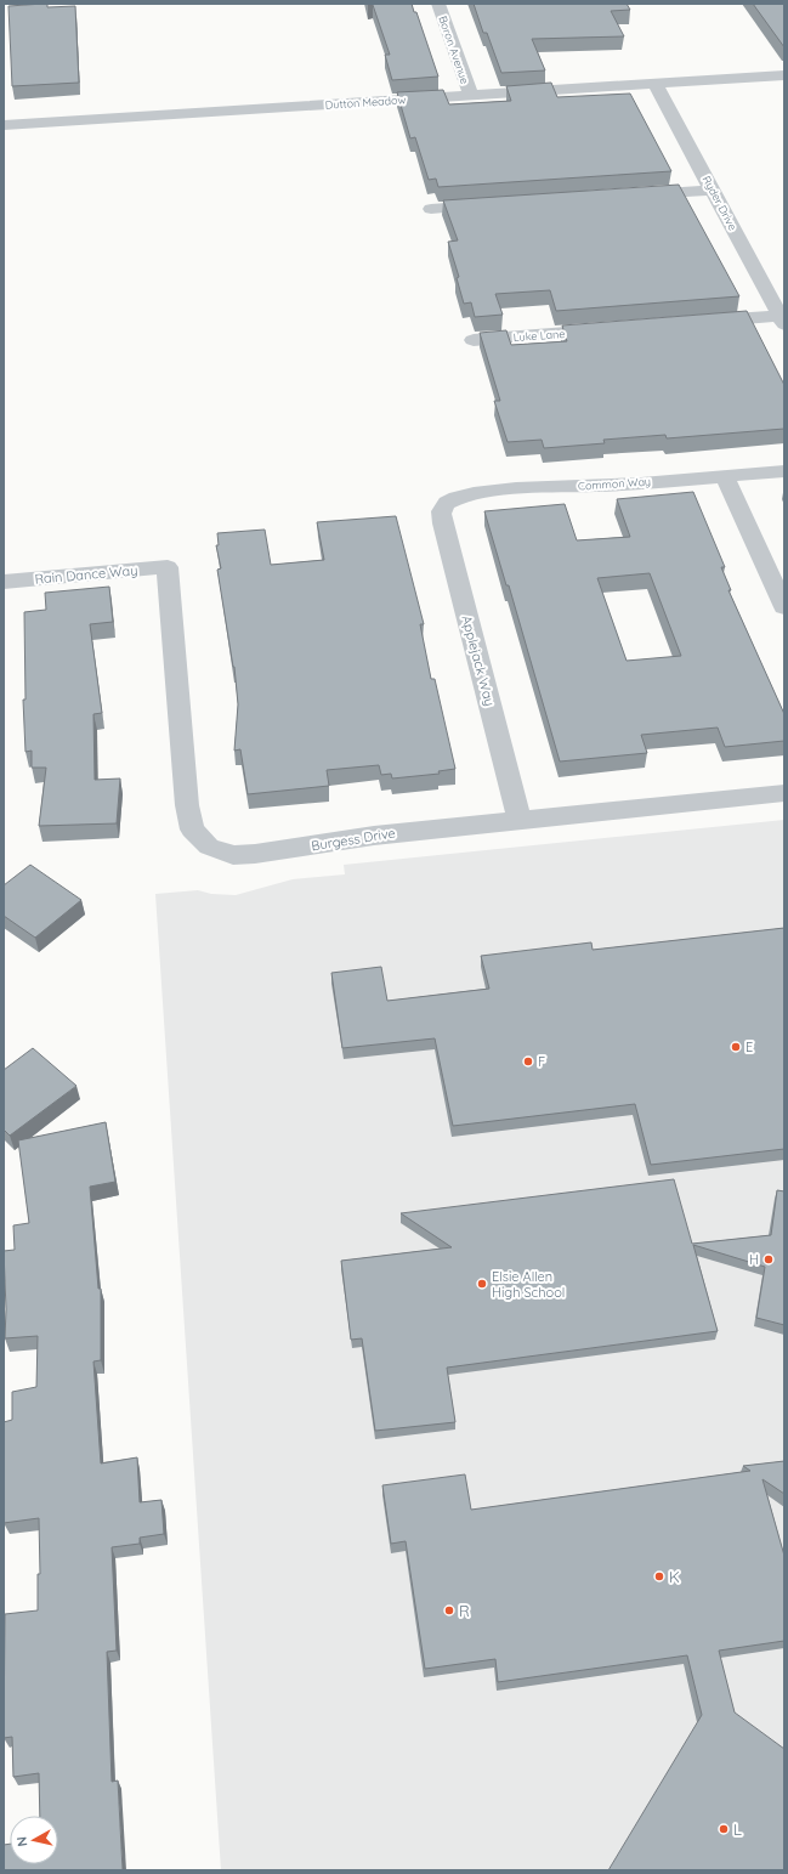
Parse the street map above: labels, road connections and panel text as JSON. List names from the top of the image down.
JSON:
{
  "streets": {
    "street": [
      "Boron Avenue",
      "Dutton Meadow",
      "Ryder Drive",
      "Luke Lane",
      "Common Way",
      "Rain Dance Way",
      "Applejack Way",
      "Burgess Drive"
    ]
  },
  "crossings": [
    ["Boron Avenue", "Dutton Meadow"],
    ["Dutton Meadow", "Ryder Drive"],
    ["Common Way", "Applejack Way"],
    ["Rain Dance Way", "Burgess Drive"],
    ["Applejack Way", "Burgess Drive"]
  ],
  "places": [
    "E",
    "F",
    "H",
    "Elsie Allen High School",
    "K",
    "R",
    "L"
  ],
  "north": "left"
}
